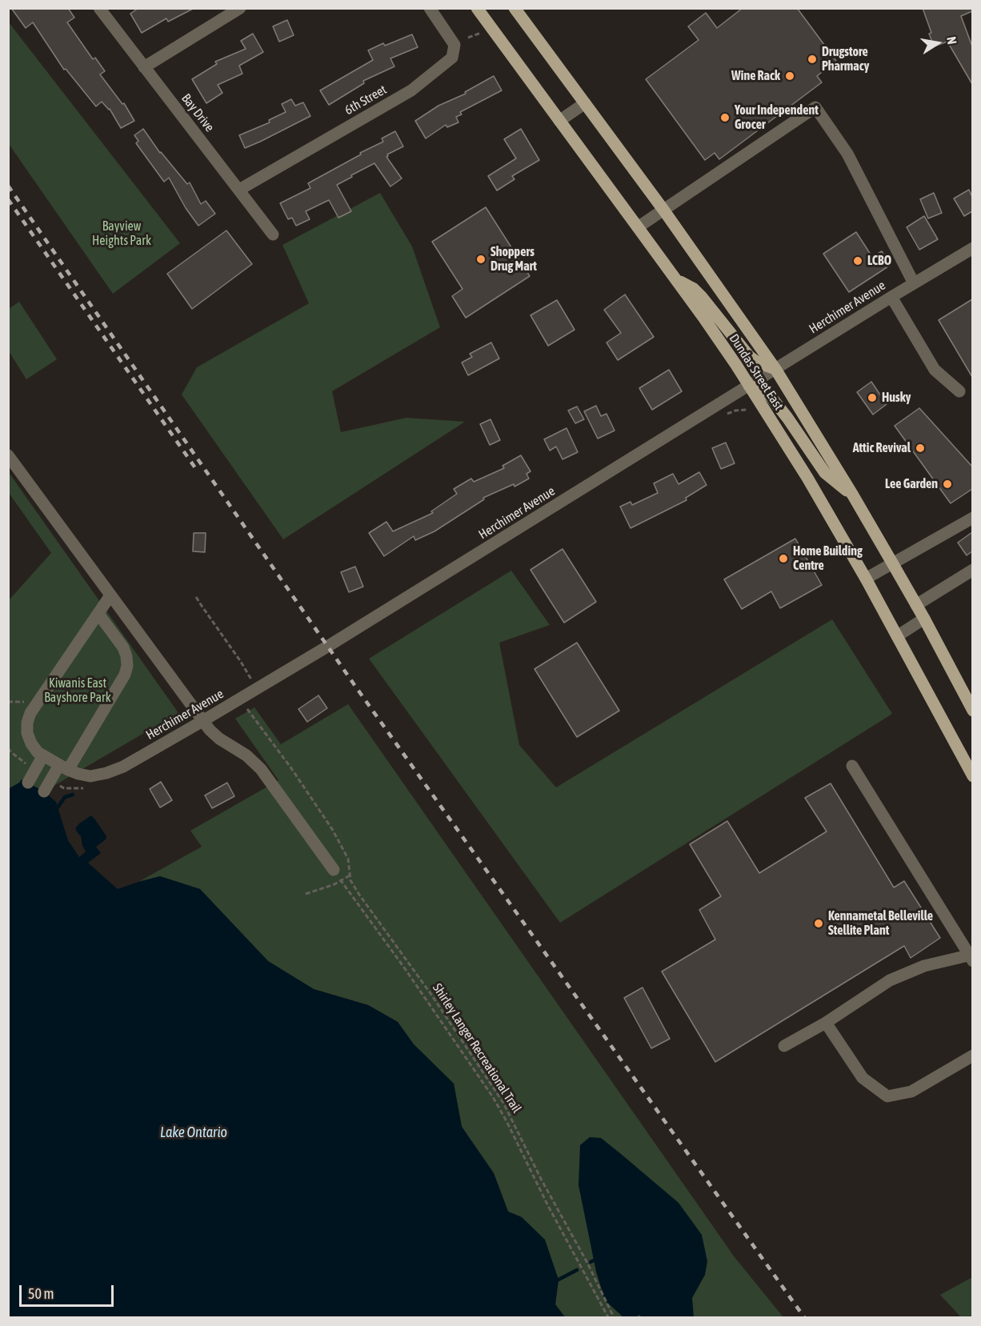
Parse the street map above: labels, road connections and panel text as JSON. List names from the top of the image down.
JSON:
{
  "streets": {
    "main road": ["Dundas Street East"],
    "street": ["6th Street", "Bay Drive", "Herchimer Avenue"],
    "path": ["Shirley Langer Recreational Trail"]
  },
  "crossings": [
    ["6th Street", "Bay Drive"],
    ["Herchimer Avenue", "Dundas Street East"]
  ],
  "water": ["Lake Ontario"],
  "parks": ["Bayview Heights Park", "Kiwanis East Bayshore Park"],
  "places": [
    "Drugstore Pharmacy",
    "Wine Rack",
    "Your Independent Grocer",
    "Shoppers Drug Mart",
    "LCBO",
    "Husky",
    "Attic Revival",
    "Lee Garden",
    "Home Building Centre",
    "Kennametal Belleville Stellite Plant"
  ],
  "scale_bar": "50 m",
  "north": "right"
}
